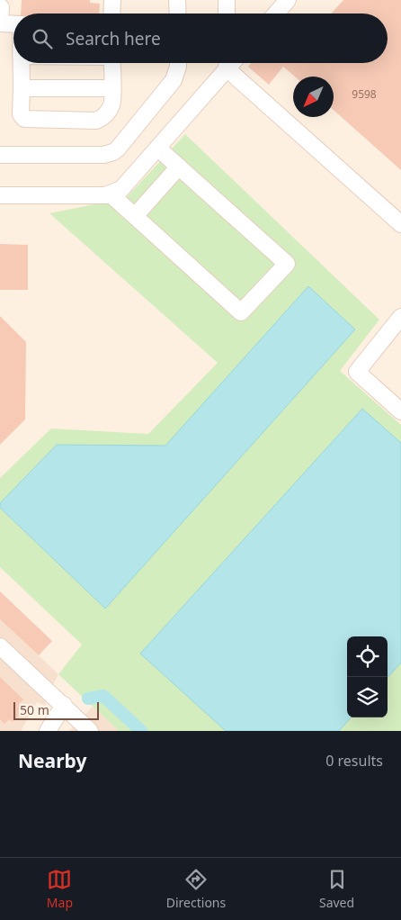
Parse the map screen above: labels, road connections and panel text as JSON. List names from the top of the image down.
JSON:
{
  "house_numbers": ["9598"],
  "scale_bar": "50 m",
  "north": "bottom left",
  "page": {
    "search": "Search here",
    "scale": "50 m",
    "heading": ["Nearby", "0 results"],
    "nav": ["Map", "Directions", "Saved"]
  }
}
